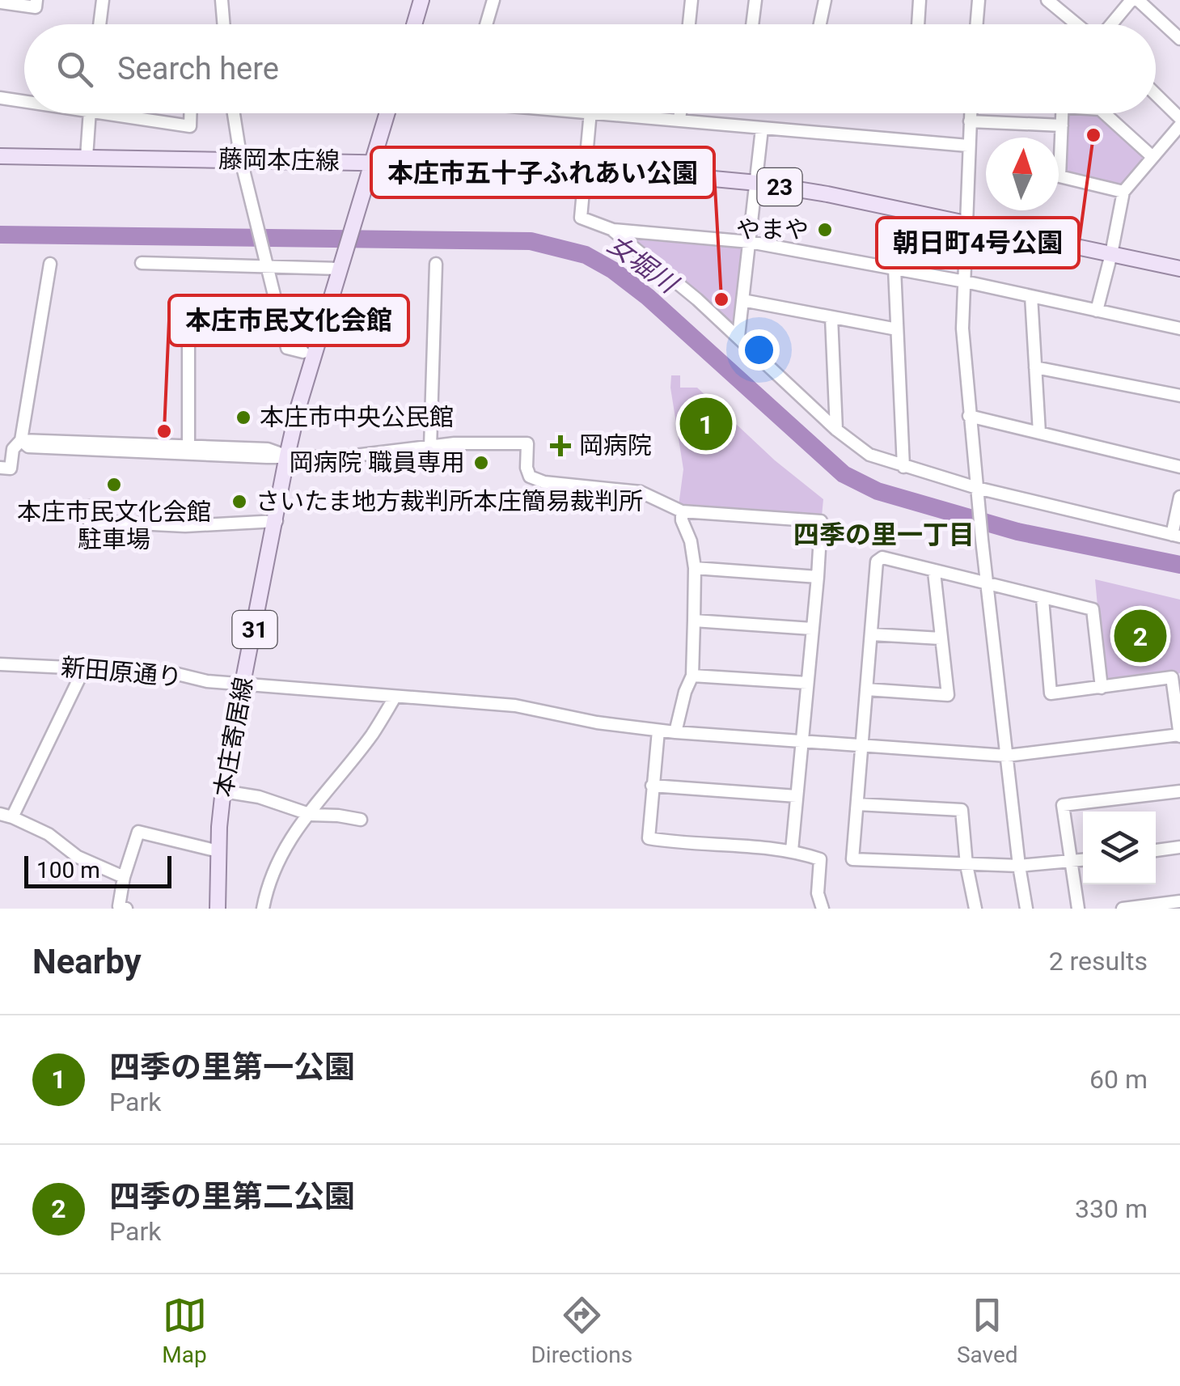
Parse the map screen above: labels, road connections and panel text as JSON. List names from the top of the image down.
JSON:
{
  "streets": {
    "main road": [
      "藤岡本庄線",
      "23",
      "31",
      "本庄寄居線"
    ],
    "street": ["新田原通り"]
  },
  "crossings": [
    ["藤岡本庄線", "本庄寄居線"],
    ["新田原通り", "本庄寄居線"]
  ],
  "districts": ["四季の里一丁目"],
  "water": ["女堀川"],
  "places": {
    "other": [
      "朝日町4号公園",
      "やまや",
      "本庄市五十子ふれあい公園",
      "本庄市中央公民館",
      "本庄市民文化会館",
      "岡病院 職員専用",
      "本庄市民文化会館 駐車場",
      "さいたま地方裁判所本庄簡易裁判所"
    ],
    "health": ["岡病院"]
  },
  "scale_bar": "100 m",
  "north": "top",
  "page": {
    "search": "Search here",
    "pins": ["1", "2"],
    "scale": "100 m",
    "heading": ["Nearby", "2 results"],
    "list": [
      {
        "mark": "1",
        "name": "四季の里第一公園",
        "note": "Park",
        "value": "60 m"
      },
      {
        "mark": "2",
        "name": "四季の里第二公園",
        "note": "Park",
        "value": "330 m"
      }
    ],
    "nav": ["Map", "Directions", "Saved"]
  }
}
